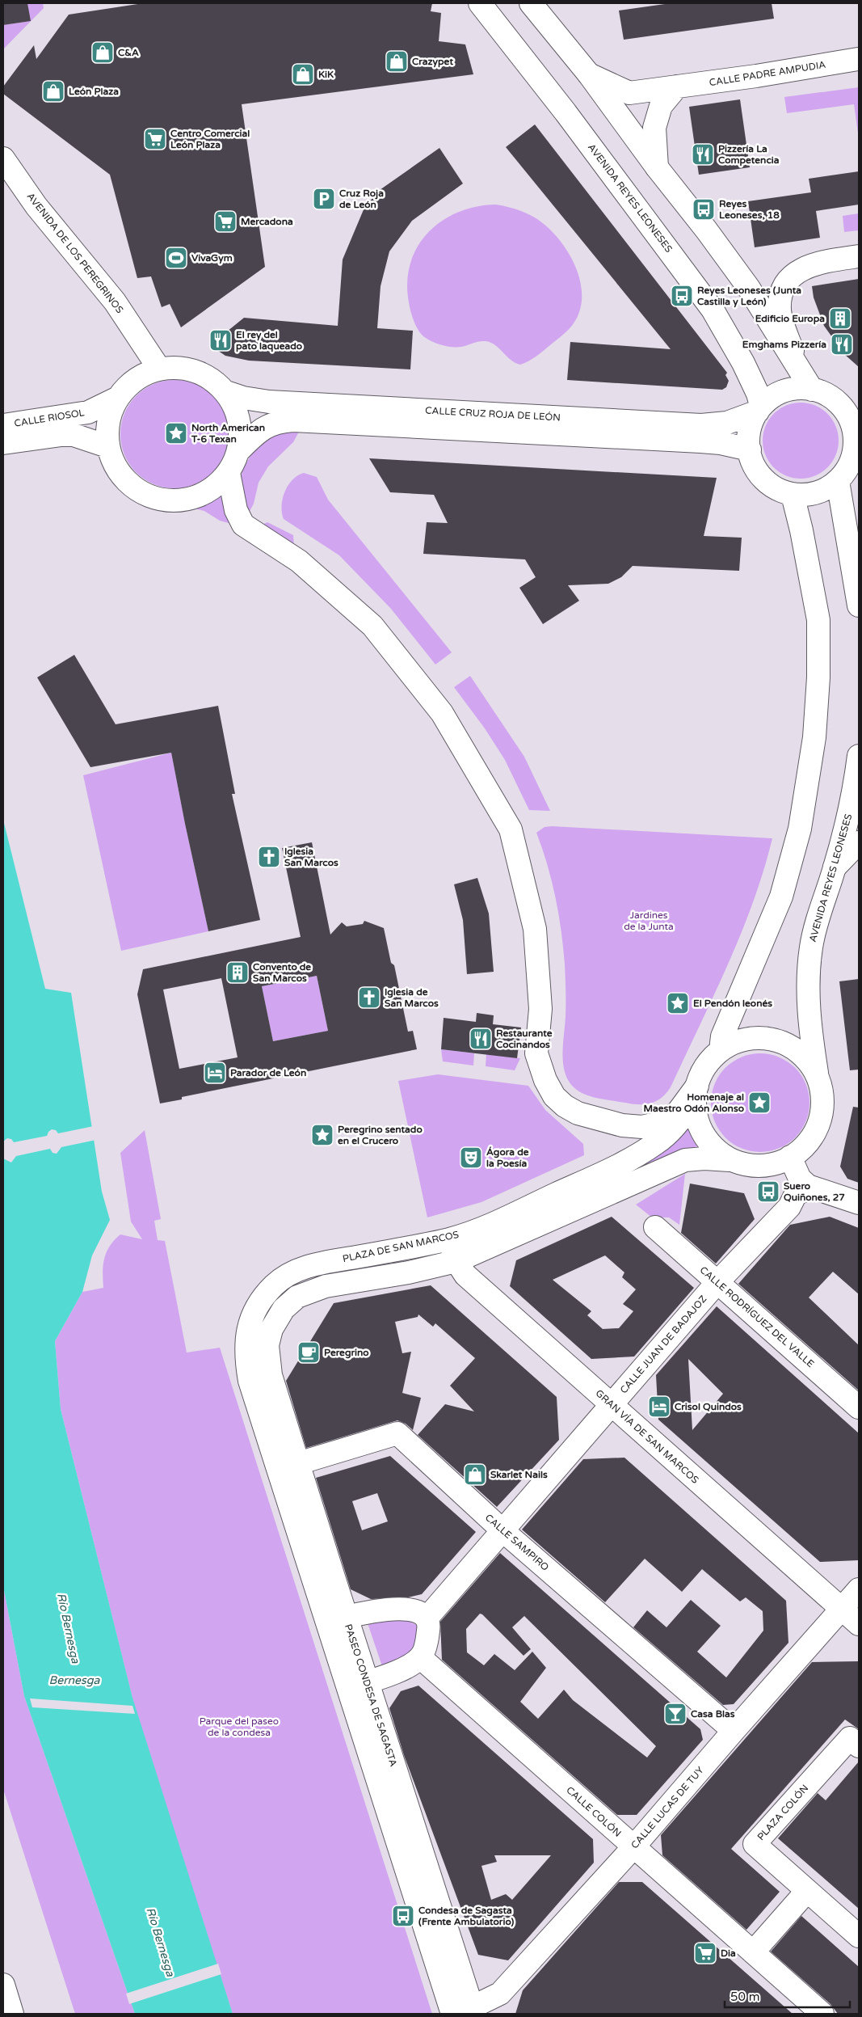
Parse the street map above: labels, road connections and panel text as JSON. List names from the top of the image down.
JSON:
{
  "streets": {
    "main road": [
      "CALLE PADRE AMPUDIA",
      "AVENIDA REYES LEONESES",
      "AVENIDA DE LOS PEREGRINOS",
      "CALLE CRUZ ROJA DE LEÓN",
      "CALLE RIOSOL",
      "PLAZA DE SAN MARCOS",
      "CALLE RODRÍGUEZ DEL VALLE",
      "CALLE JUAN DE BADAJOZ",
      "GRAN VÍA DE SAN MARCOS",
      "CALLE SAMPIRO",
      "PASEO CONDESA DE SAGASTA",
      "CALLE LUCAS DE TUY",
      "CALLE COLÓN",
      "PLAZA COLÓN"
    ]
  },
  "crossings": [
    ["AVENIDA REYES LEONESES", "CALLE CRUZ ROJA DE LEÓN"],
    ["AVENIDA REYES LEONESES", "PLAZA DE SAN MARCOS"],
    ["AVENIDA DE LOS PEREGRINOS", "CALLE CRUZ ROJA DE LEÓN"],
    ["AVENIDA DE LOS PEREGRINOS", "CALLE RIOSOL"],
    ["CALLE CRUZ ROJA DE LEÓN", "CALLE RIOSOL"],
    ["PLAZA DE SAN MARCOS", "GRAN VÍA DE SAN MARCOS"],
    ["PLAZA DE SAN MARCOS", "PASEO CONDESA DE SAGASTA"],
    ["CALLE RODRÍGUEZ DEL VALLE", "CALLE JUAN DE BADAJOZ"],
    ["CALLE JUAN DE BADAJOZ", "GRAN VÍA DE SAN MARCOS"],
    ["CALLE JUAN DE BADAJOZ", "CALLE SAMPIRO"],
    ["GRAN VÍA DE SAN MARCOS", "PASEO CONDESA DE SAGASTA"],
    ["GRAN VÍA DE SAN MARCOS", "CALLE LUCAS DE TUY"],
    ["CALLE SAMPIRO", "PASEO CONDESA DE SAGASTA"],
    ["CALLE SAMPIRO", "CALLE LUCAS DE TUY"],
    ["PASEO CONDESA DE SAGASTA", "CALLE LUCAS DE TUY"],
    ["CALLE LUCAS DE TUY", "CALLE COLÓN"]
  ],
  "water": ["Río Bernesga", "Bernesga"],
  "parks": ["Jardines de la Junta", "Parque del paseo de la condesa"],
  "places": {
    "shop": [
      "C&A",
      "Crazypet",
      "KiK",
      "León Plaza",
      "Skarlet Nails"
    ],
    "supermarket": ["Centro Comercial León Plaza", "Mercadona", "Dia"],
    "restaurant": [
      "Pizzería La Competencia",
      "El rey del pato laqueado",
      "Emghams Pizzería",
      "Restaurante Cocinandos"
    ],
    "parking": ["Cruz Roja de León"],
    "bus stop": [
      "Reyes Leoneses, 18",
      "Reyes Leoneses (Junta Castilla y León)",
      "Suero Quiñones, 27",
      "Condesa de Sagasta (Frente Ambulatorio)"
    ],
    "sports": ["VivaGym"],
    "building": ["Edificio Europa", "Convento de San Marcos"],
    "place": [
      "North American T-6 Texan",
      "El Pendón leonés",
      "Homenaje al Maestro Odón Alonso",
      "Peregrino sentado en el Crucero"
    ],
    "church": ["Iglesia San Marcos", "Iglesia de San Marcos"],
    "hotel": ["Parador de León", "Crisol Quindos"],
    "theatre": ["Ágora de la Poesía"],
    "cafe": ["Peregrino"],
    "bar": ["Casa Blas"]
  },
  "scale_bar": "50 m"
}
